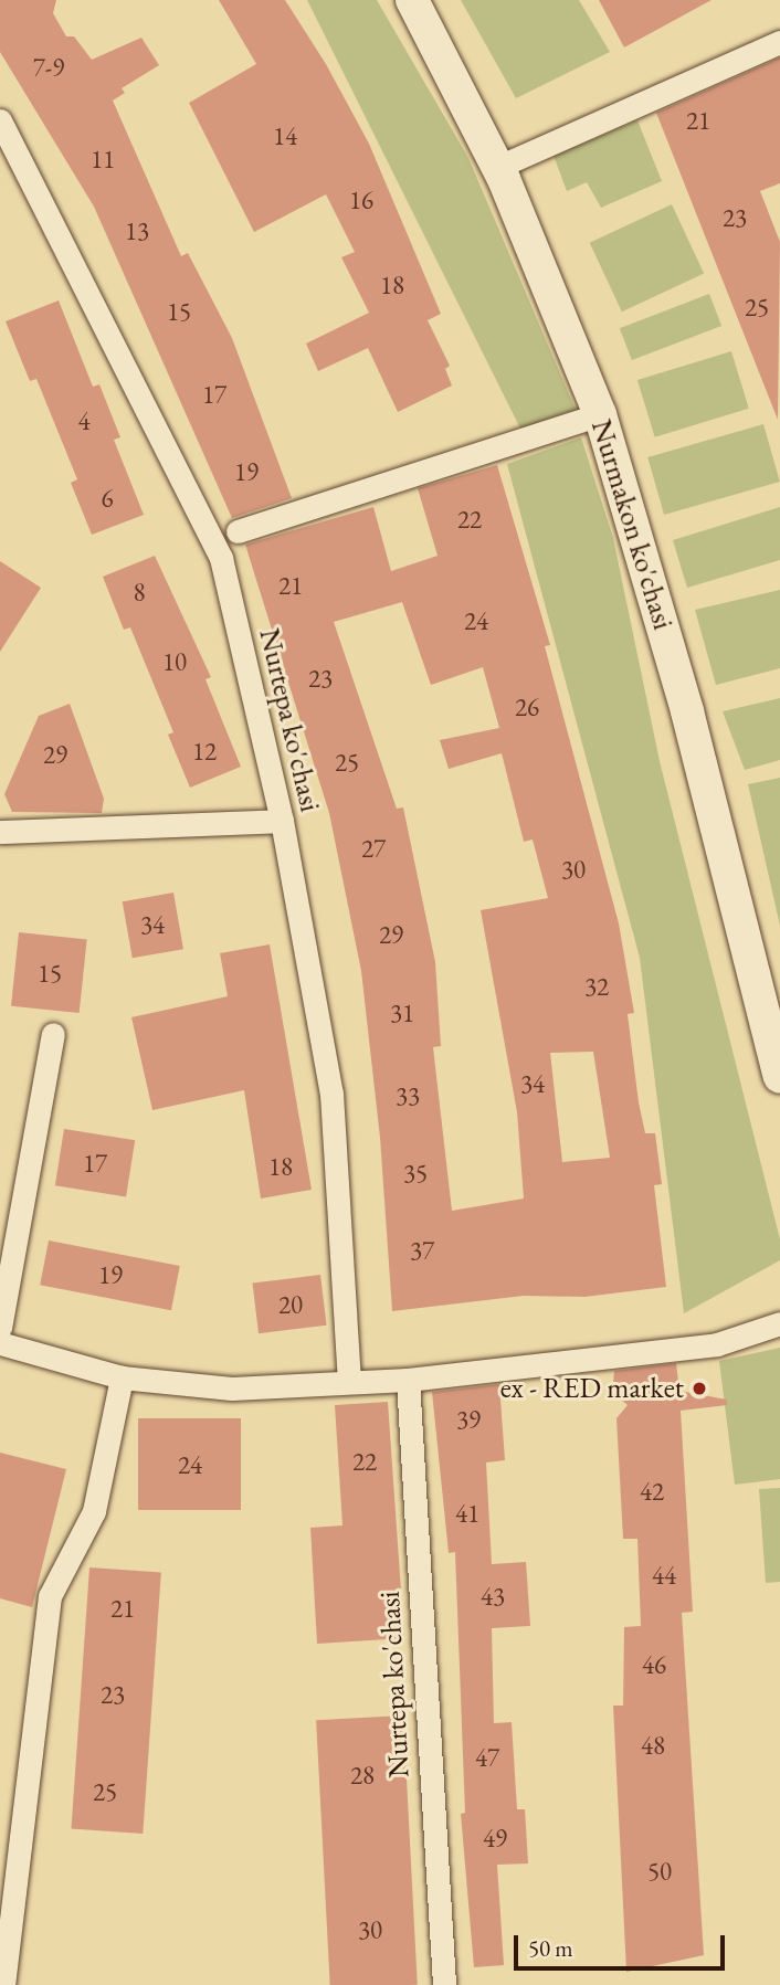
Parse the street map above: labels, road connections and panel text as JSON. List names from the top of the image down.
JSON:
{
  "streets": {
    "street": ["Nurmakon ko'chasi", "Nurtepa ko'chasi"]
  },
  "places": ["ex - RED market"],
  "house_numbers": [
    "7-9",
    "21",
    "14",
    "11",
    "16",
    "23",
    "13",
    "18",
    "25",
    "15",
    "17",
    "4",
    "19",
    "6",
    "22",
    "21",
    "8",
    "24",
    "10",
    "23",
    "26",
    "12",
    "29",
    "25",
    "27",
    "30",
    "34",
    "29",
    "15",
    "32",
    "31",
    "34",
    "33",
    "17",
    "18",
    "35",
    "37",
    "19",
    "20",
    "39",
    "22",
    "24",
    "42",
    "41",
    "44",
    "43",
    "21",
    "46",
    "23",
    "48",
    "47",
    "28",
    "25",
    "49",
    "50",
    "30"
  ],
  "scale_bar": "50 m"
}
